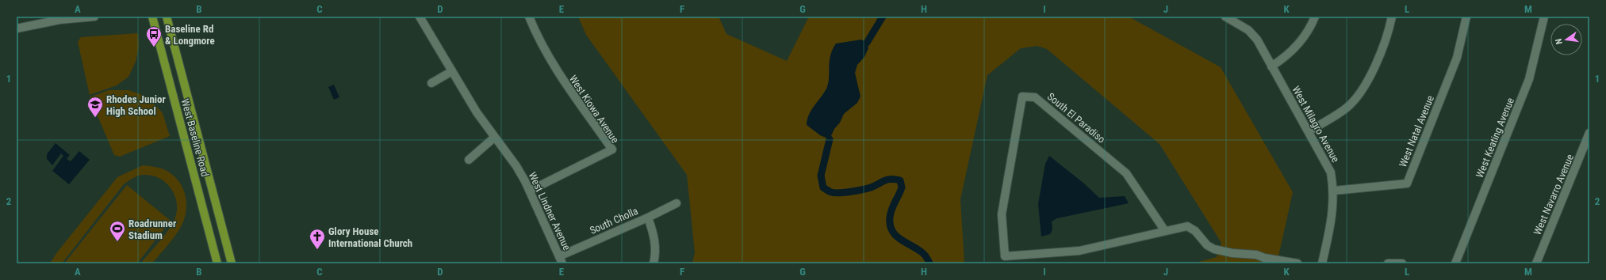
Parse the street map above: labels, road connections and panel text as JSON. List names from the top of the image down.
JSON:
{
  "streets": {
    "main road": ["West Baseline Road"],
    "street": [
      "West Kiowa Avenue",
      "South El Paradiso",
      "West Milagro Avenue",
      "West Natal Avenue",
      "West Keating Avenue",
      "West Navarro Avenue",
      "West Lindner Avenue",
      "South Cholla"
    ]
  },
  "crossings": [
    ["West Kiowa Avenue", "West Lindner Avenue"],
    ["West Milagro Avenue", "West Natal Avenue"],
    ["West Lindner Avenue", "South Cholla"]
  ],
  "places": {
    "bus stop": ["Baseline Rd & Longmore"],
    "school or university": ["Rhodes Junior High School"],
    "sports": ["Roadrunner Stadium"],
    "church": ["Glory House International Church"]
  },
  "north": "left",
  "grid": {
    "columns": [
      "A",
      "B",
      "C",
      "D",
      "E",
      "F",
      "G",
      "H",
      "I",
      "J",
      "K",
      "L",
      "M"
    ],
    "rows": ["1", "2"]
  }
}
